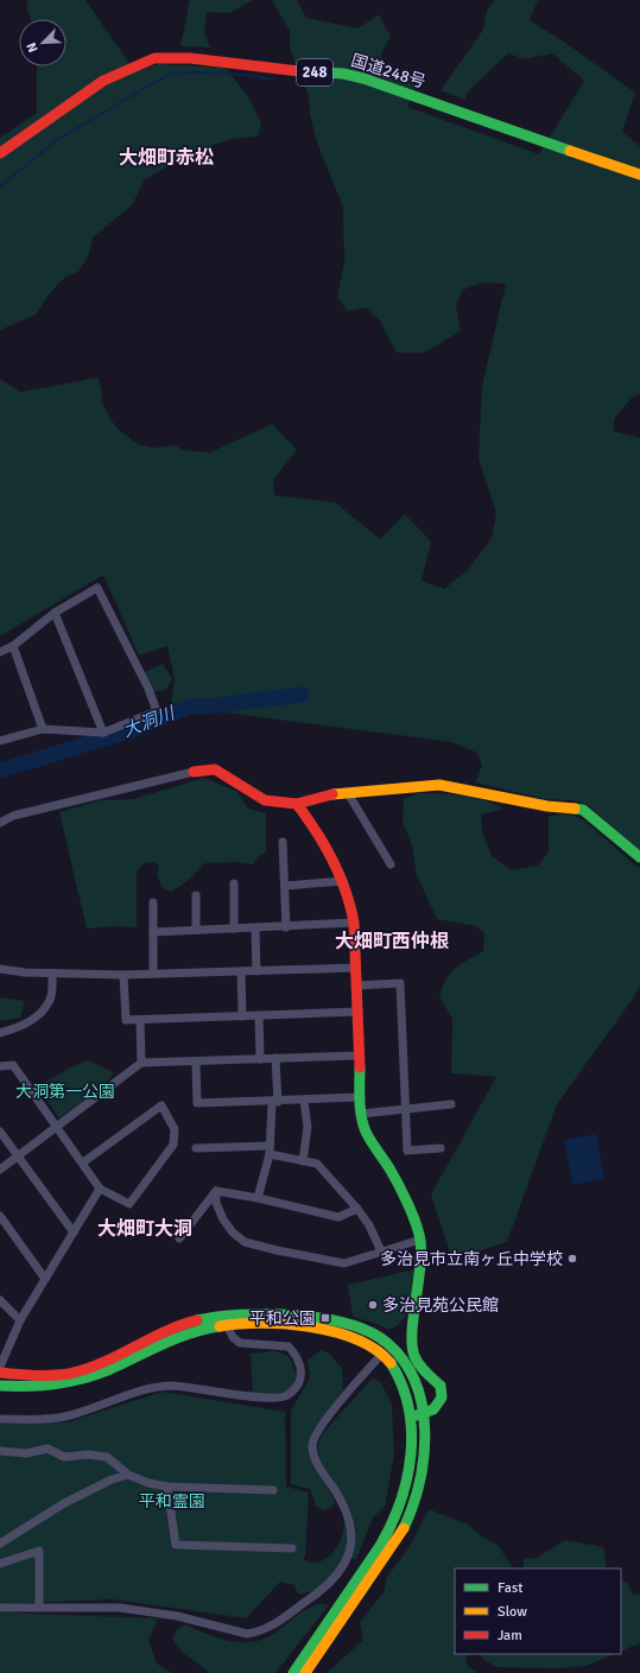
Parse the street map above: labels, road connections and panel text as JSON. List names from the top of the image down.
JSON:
{
  "streets": {
    "main road": ["国道248号", "248"]
  },
  "districts": ["大畑町赤松", "大畑町西仲根", "大畑町大洞"],
  "water": ["大洞川"],
  "parks": ["大洞第一公園", "平和霊園"],
  "places": {
    "other": ["多治見市立南ヶ丘中学校", "多治見苑公民館"],
    "transit": ["平和公園"]
  },
  "legend": ["Fast", "Slow", "Jam"],
  "north": "bottom left"
}
